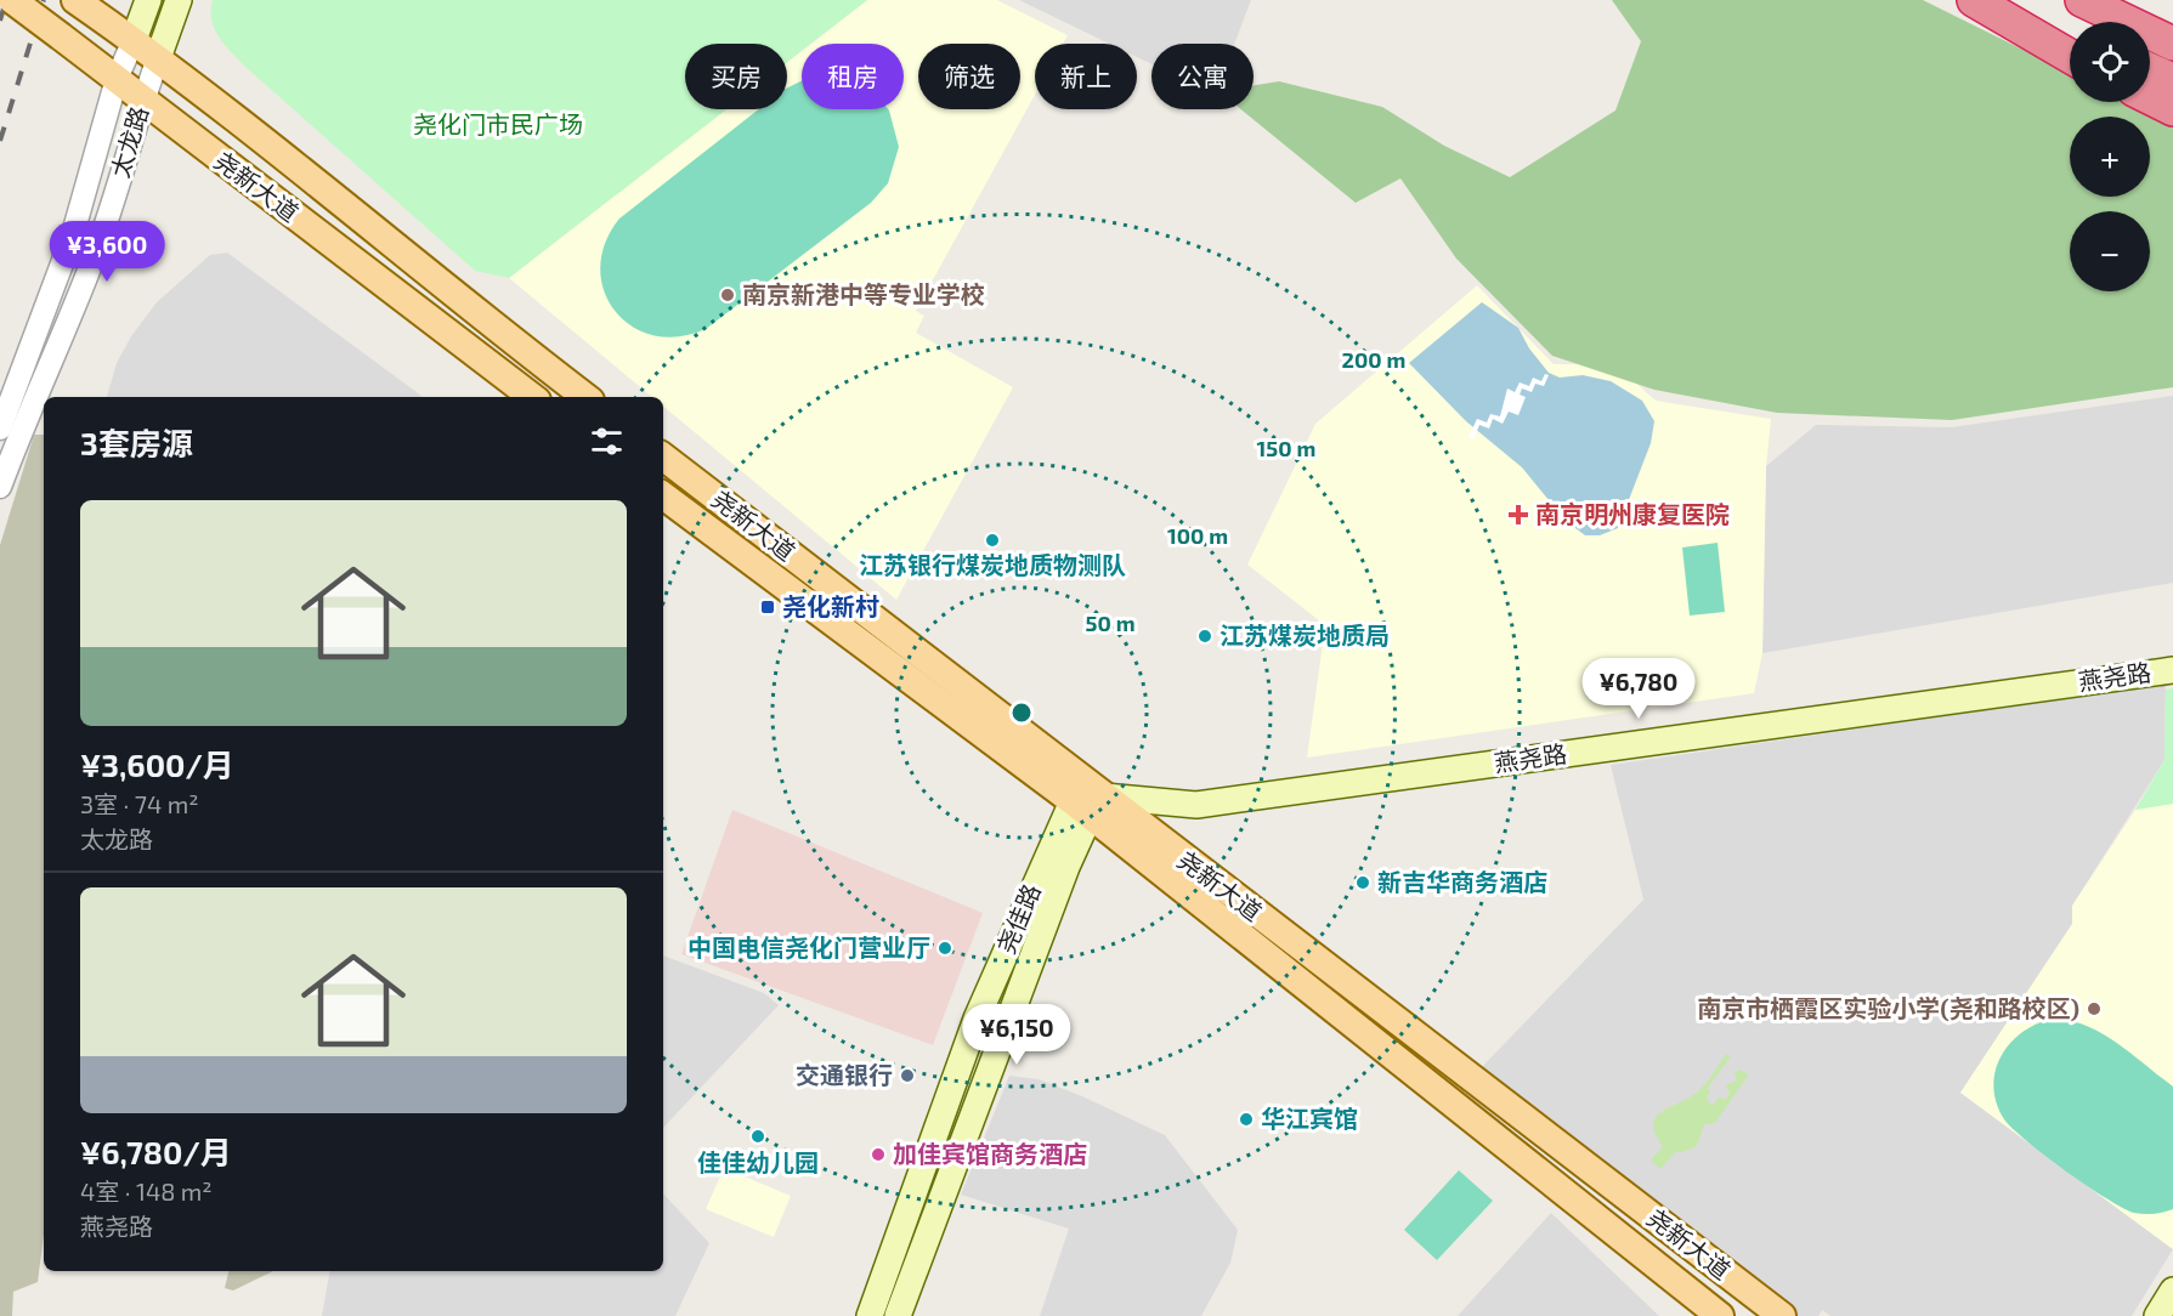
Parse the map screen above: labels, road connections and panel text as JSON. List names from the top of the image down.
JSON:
{
  "streets": {
    "main road": [
      "太龙路",
      "尧新大道",
      "燕尧路",
      "尧佳路"
    ]
  },
  "crossings": [
    ["太龙路", "尧新大道"],
    ["尧新大道", "燕尧路"],
    ["尧新大道", "尧佳路"],
    ["燕尧路", "尧佳路"]
  ],
  "parks": ["尧化门市民广场"],
  "places": {
    "other": [
      "南京新港中等专业学校",
      "江苏银行煤炭地质物测队",
      "江苏煤炭地质局",
      "新吉华商务酒店",
      "中国电信尧化门营业厅",
      "南京市栖霞区实验小学(尧和路校区)",
      "交通银行",
      "华江宾馆",
      "佳佳幼儿园",
      "加佳宾馆商务酒店"
    ],
    "health": ["南京明州康复医院"],
    "transit": ["尧化新村"]
  },
  "page": {
    "map_buttons": ["+", "−"],
    "chip": [
      "买房",
      "租房",
      "筛选",
      "新上",
      "公寓"
    ],
    "price": ["¥3,600", "¥6,780", "¥6,150"],
    "heading": "3套房源",
    "list": [
      {
        "name": "¥3,600/月",
        "note": "3室 · 74 m² · 太龙路"
      },
      {
        "name": "¥6,780/月",
        "note": "4室 · 148 m² · 燕尧路"
      }
    ]
  },
  "rings": [
    "200 m",
    "150 m",
    "100 m",
    "50 m"
  ]
}
